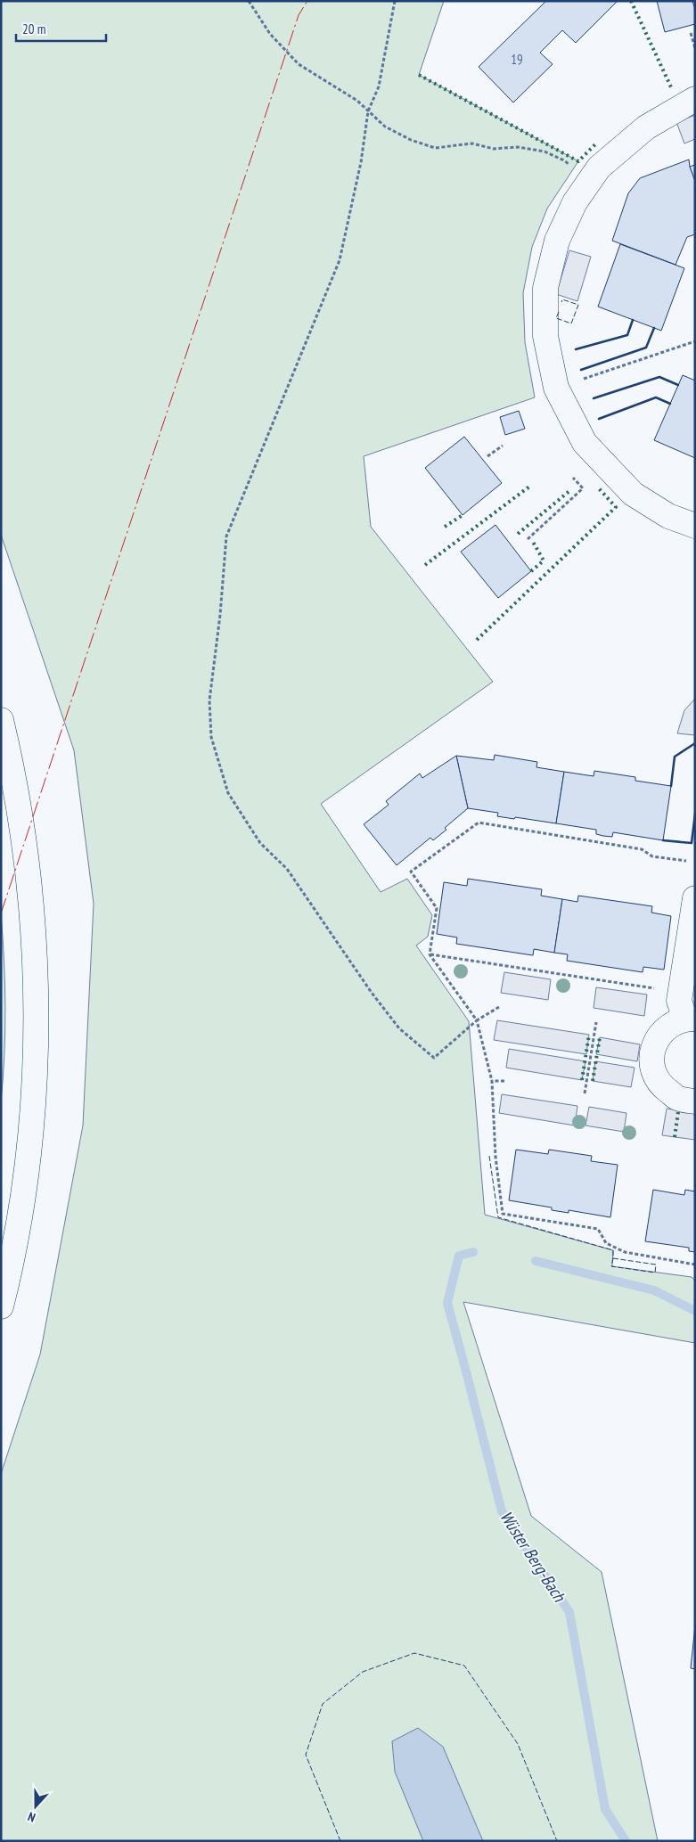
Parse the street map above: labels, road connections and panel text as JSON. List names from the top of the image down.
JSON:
{
  "water": ["Wüster Berg-Bach"],
  "house_numbers": ["19"],
  "scale_bar": "20 m",
  "north": "bottom"
}
